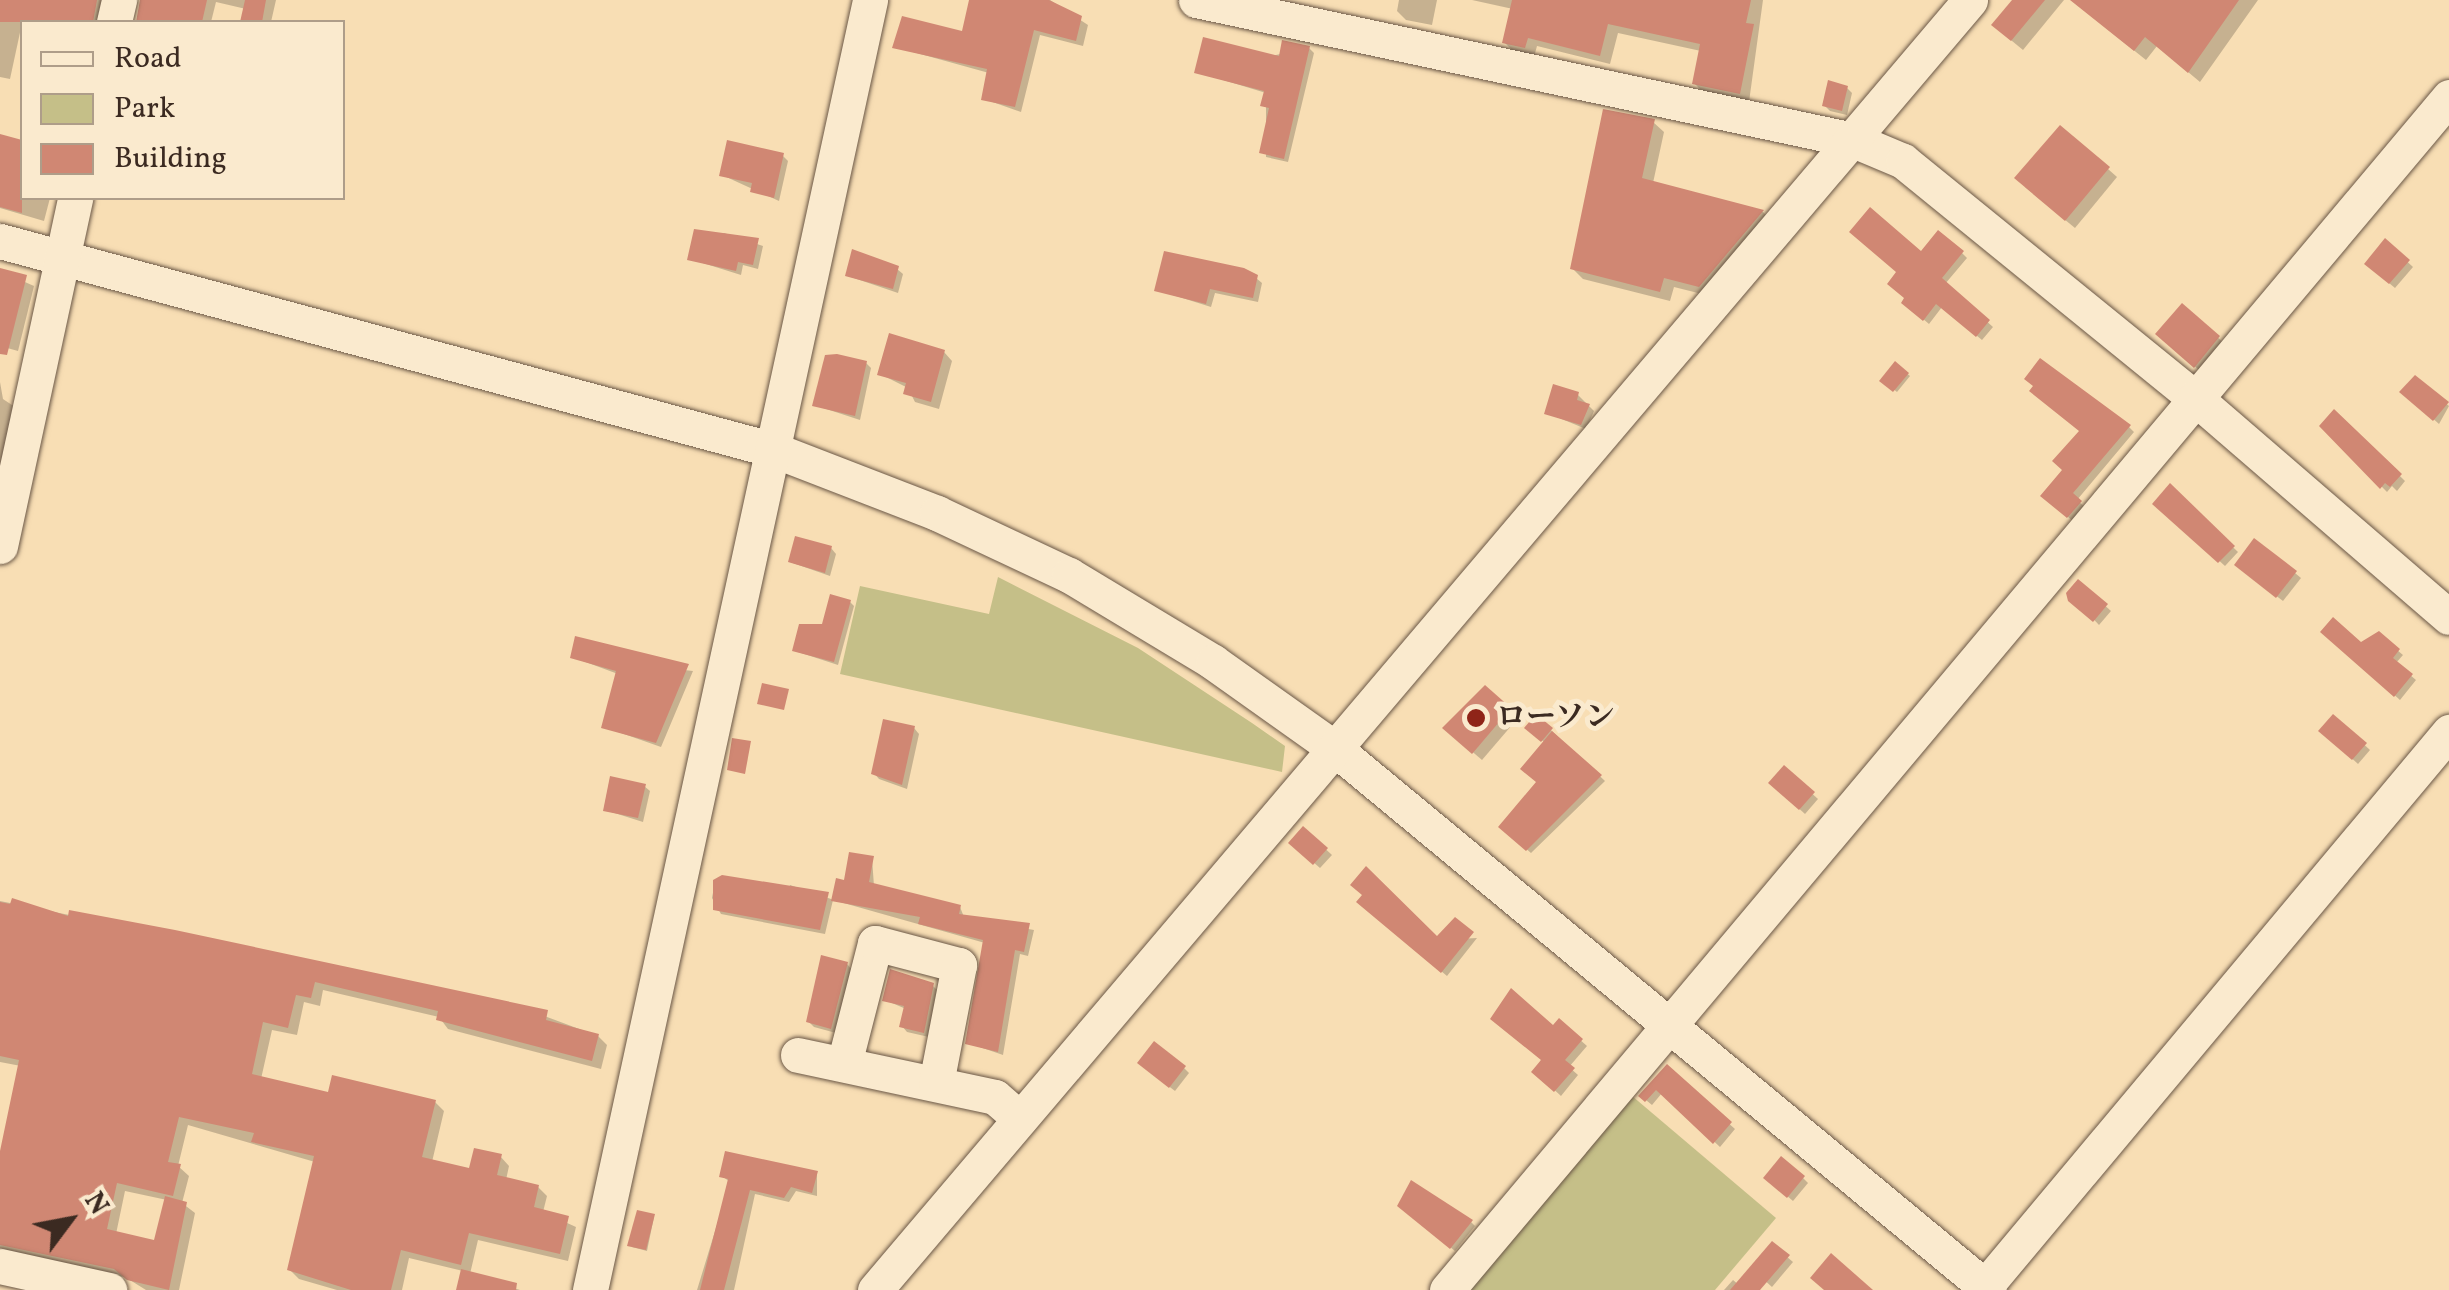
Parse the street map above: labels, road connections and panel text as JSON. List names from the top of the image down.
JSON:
{
  "places": ["ローソン"],
  "legend": ["Road", "Park", "Building"],
  "north": "top right"
}
